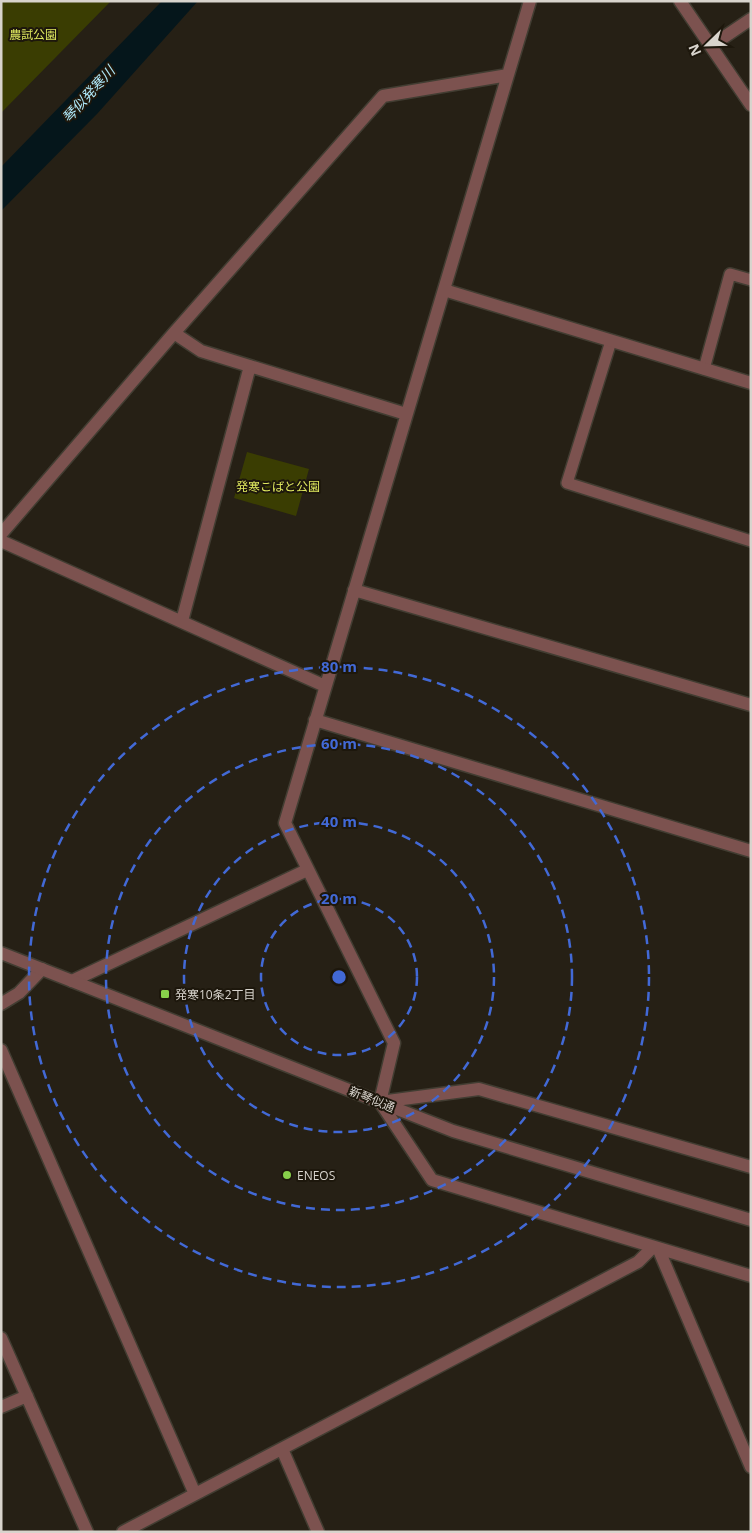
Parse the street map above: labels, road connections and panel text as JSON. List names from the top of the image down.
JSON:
{
  "streets": {
    "street": ["新琴似通"]
  },
  "water": ["琴似発寒川"],
  "parks": ["農試公園", "発寒こばと公園"],
  "places": {
    "transit": ["発寒10条2丁目"],
    "other": ["ENEOS"]
  },
  "north": "bottom left",
  "rings": [
    "80 m",
    "60 m",
    "40 m",
    "20 m"
  ]
}
